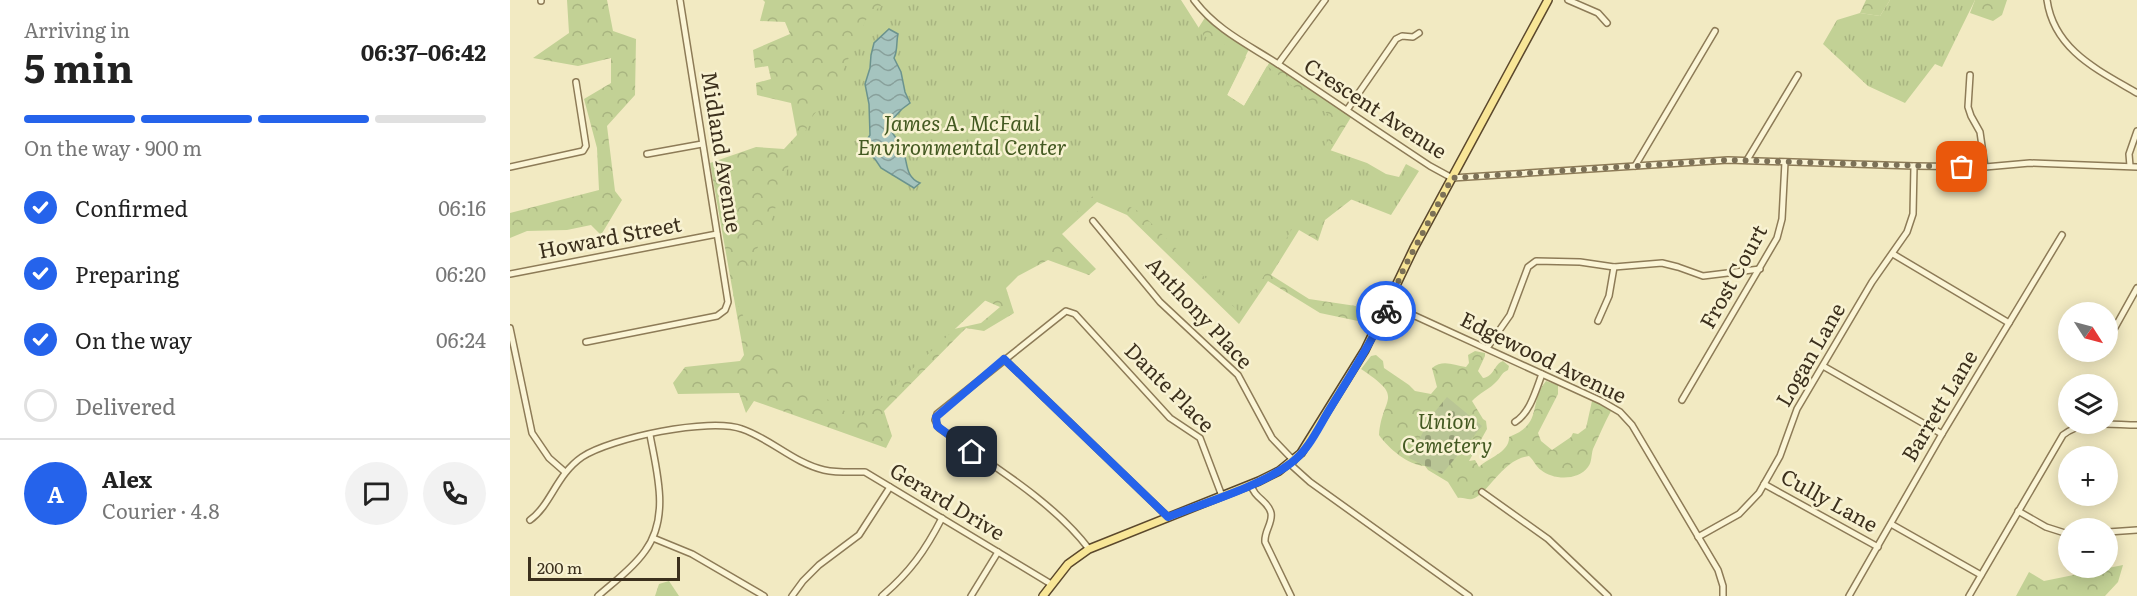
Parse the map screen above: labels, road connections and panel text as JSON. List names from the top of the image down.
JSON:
{
  "streets": {
    "street": [
      "Crescent Avenue",
      "Midland Avenue",
      "Howard Street",
      "Frost Court",
      "Anthony Place",
      "Logan Lane",
      "Edgewood Avenue",
      "Dante Place",
      "Barrett Lane",
      "Cully Lane",
      "Gerard Drive"
    ]
  },
  "crossings": [
    ["Crescent Avenue", "Frost Court"],
    ["Crescent Avenue", "Logan Lane"],
    ["Midland Avenue", "Howard Street"],
    ["Logan Lane", "Edgewood Avenue"],
    ["Logan Lane", "Cully Lane"],
    ["Barrett Lane", "Cully Lane"]
  ],
  "parks": ["James A. McFaul Environmental Center", "Union Cemetery"],
  "scale_bar": "200 m",
  "north": "bottom right",
  "page": {
    "heading": ["5 min", "Arriving in", "06:37–06:42"],
    "panel": ["Alex", "Courier · 4.8"],
    "bar": "On the way · 900 m",
    "list": [
      ["Confirmed", "06:16"],
      ["Preparing", "06:20"],
      ["On the way", "06:24"],
      "Delivered"
    ],
    "map_buttons": ["+", "−"],
    "round": "A",
    "scale": "200 m"
  }
}
